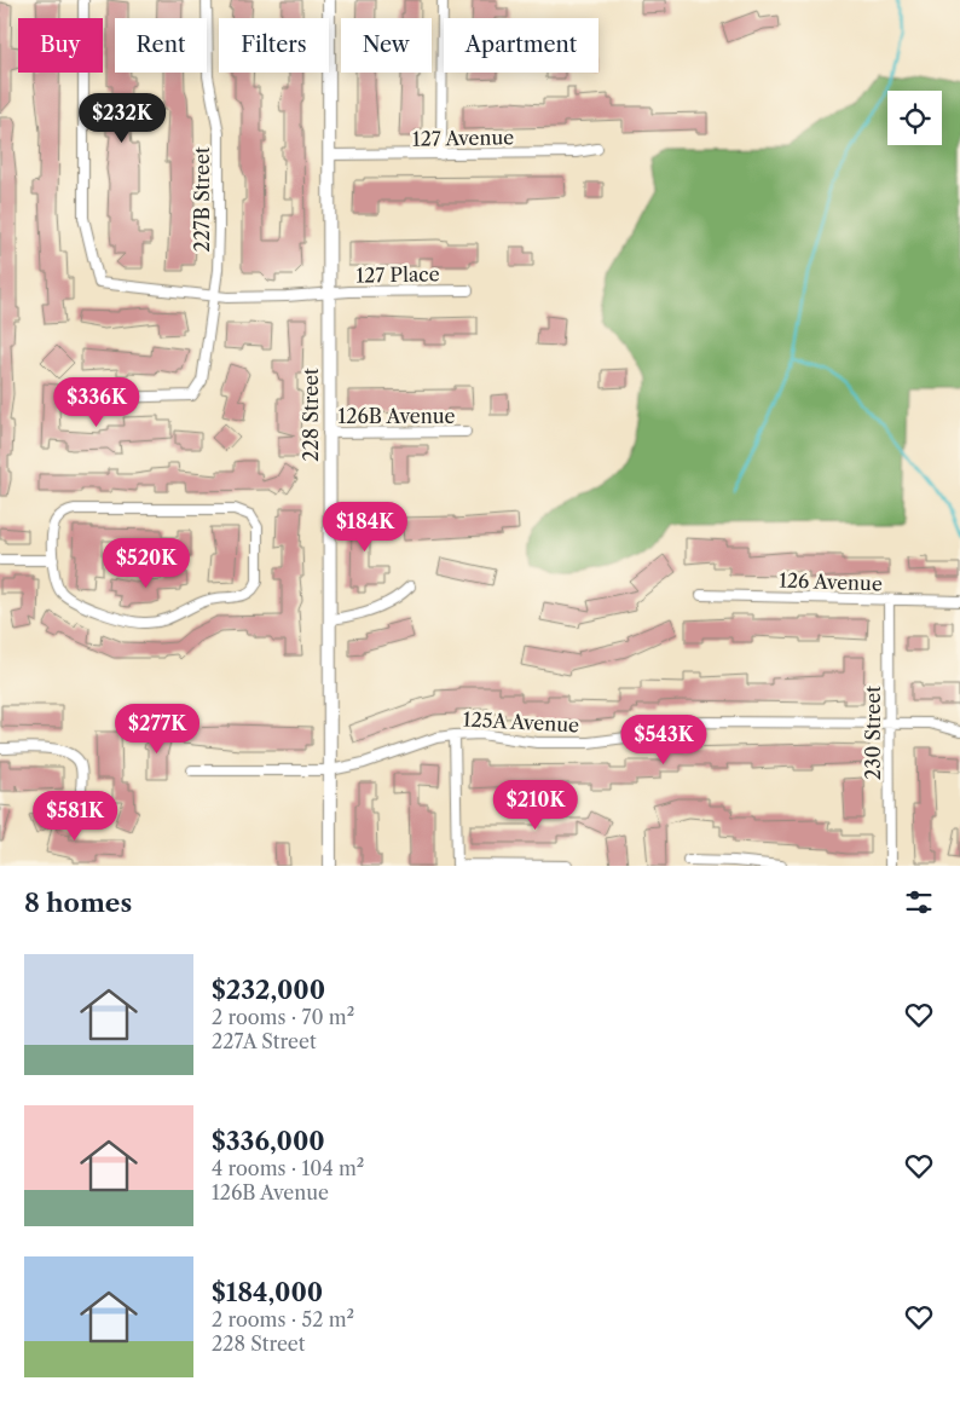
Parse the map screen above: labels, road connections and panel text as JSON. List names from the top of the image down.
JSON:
{
  "streets": {
    "street": [
      "127 Avenue",
      "227B Street",
      "127 Place",
      "228 Street",
      "126B Avenue",
      "126 Avenue",
      "125A Avenue",
      "230 Street"
    ]
  },
  "crossings": [
    ["127 Avenue", "228 Street"],
    ["127 Place", "228 Street"],
    ["228 Street", "126B Avenue"],
    ["228 Street", "125A Avenue"],
    ["126 Avenue", "230 Street"],
    ["125A Avenue", "230 Street"]
  ],
  "page": {
    "chip": [
      "Buy",
      "Rent",
      "Filters",
      "New",
      "Apartment"
    ],
    "price": [
      "$232K",
      "$336K",
      "$184K",
      "$520K",
      "$277K",
      "$543K",
      "$210K",
      "$581K"
    ],
    "heading": "8 homes",
    "list": [
      {
        "name": "$232,000",
        "note": "2 rooms · 70 m² · 227A Street"
      },
      {
        "name": "$336,000",
        "note": "4 rooms · 104 m² · 126B Avenue"
      },
      {
        "name": "$184,000",
        "note": "2 rooms · 52 m² · 228 Street"
      }
    ]
  }
}
